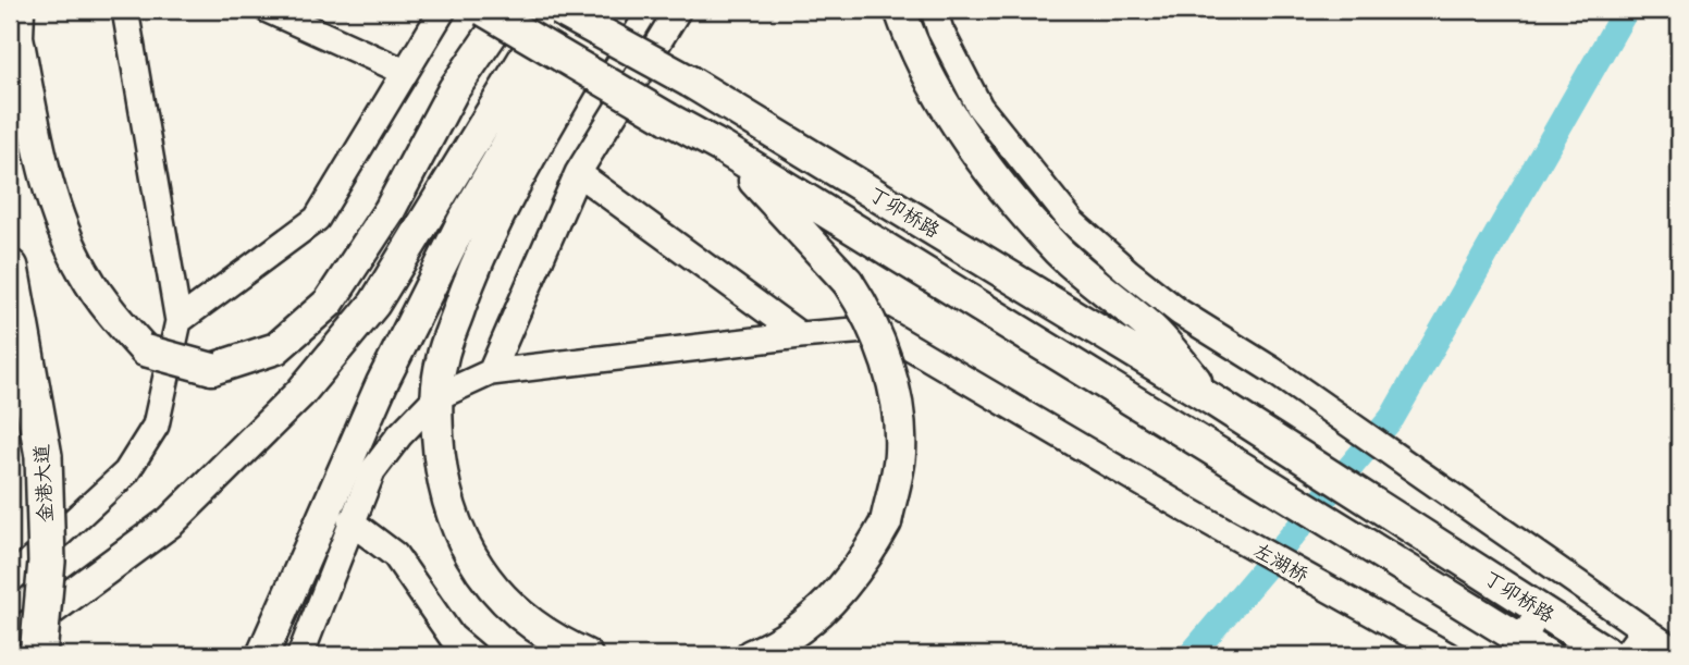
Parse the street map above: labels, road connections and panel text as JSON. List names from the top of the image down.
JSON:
{
  "streets": {
    "highway": ["金港大道"],
    "main road": ["丁卯桥路"],
    "street": ["左湖桥"]
  }
}
